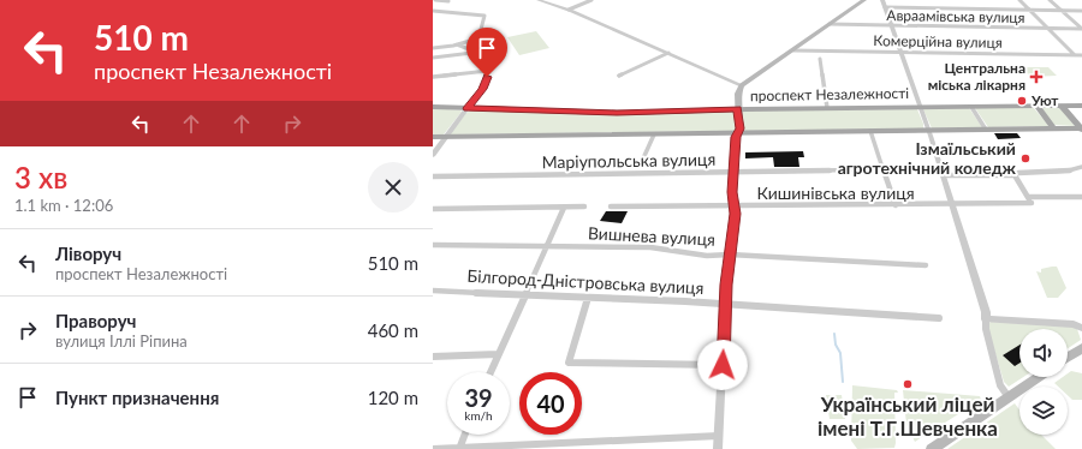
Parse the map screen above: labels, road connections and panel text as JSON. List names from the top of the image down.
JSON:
{
  "streets": {
    "main road": ["проспект Незалежності"],
    "street": [
      "Авраамівська вулиця",
      "Комерційна вулиця",
      "Маріупольська вулиця",
      "Кишинівська вулиця",
      "Вишнева вулиця",
      "Білгород-Дністровська вулиця"
    ]
  },
  "places": {
    "health": ["Центральна міська лікарня"],
    "other": ["Уют", "Ізмаїльський агротехнічний коледж", "Український ліцей імені Т.Г.Шевченка"]
  },
  "page": {
    "turn": ["510 m", "проспект Незалежності"],
    "heading": ["3 хв", "1.1 km · 12:06"],
    "list": [
      {
        "name": "Ліворуч",
        "note": "проспект Незалежності",
        "value": "510 m"
      },
      {
        "name": "Праворуч",
        "note": "вулиця Іллі Ріпина",
        "value": "460 m"
      },
      {
        "name": "Пункт призначення",
        "value": "120 m"
      }
    ],
    "speed": "39 km/h",
    "limit": "40"
  }
}
